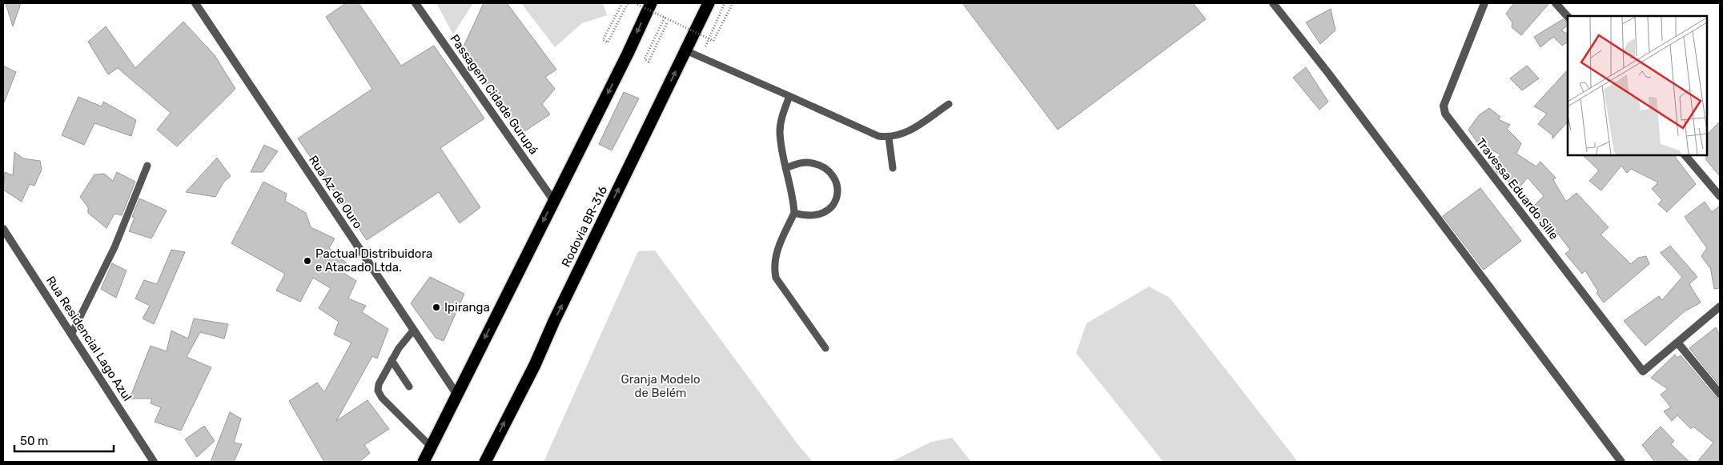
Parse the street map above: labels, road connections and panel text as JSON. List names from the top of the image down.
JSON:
{
  "streets": {
    "highway": ["Rodovia BR-316"],
    "street": [
      "Passagem Cidade Gurupá",
      "Travessa Eduardo Sille",
      "Rua Az de Ouro",
      "Rua Residencial Lago Azul"
    ]
  },
  "parks": ["Granja Modelo de Belém"],
  "places": ["Pactual Distribuidora e Atacado Ltda.", "Ipiranga"],
  "scale_bar": "50 m"
}
